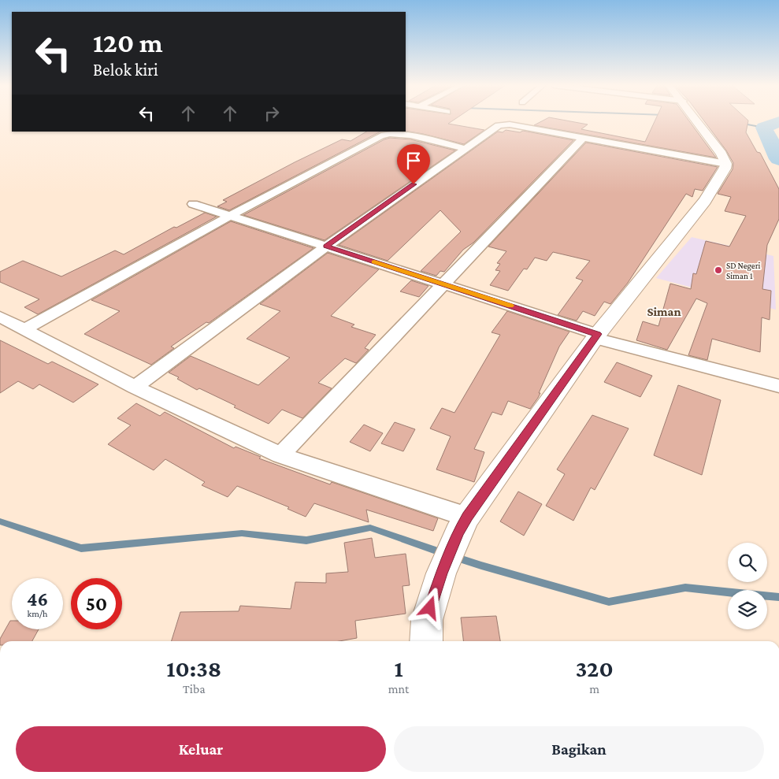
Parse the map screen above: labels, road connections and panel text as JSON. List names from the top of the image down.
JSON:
{
  "districts": ["Siman"],
  "places": ["SD Negeri Siman 1"],
  "page": {
    "turn": ["120 m", "Belok kiri"],
    "speed": "46 km/h",
    "limit": "50",
    "eta": [
      "10:38",
      "Tiba",
      "1",
      "mnt",
      "320",
      "m"
    ],
    "buttons": ["Keluar", "Bagikan"]
  }
}
